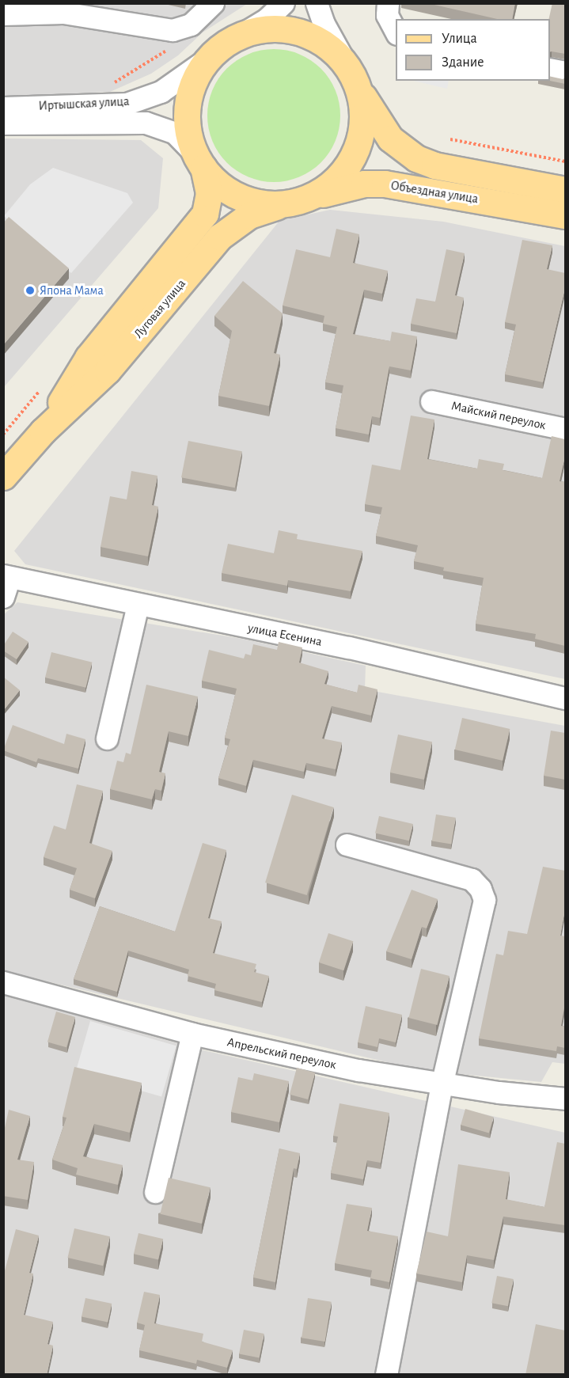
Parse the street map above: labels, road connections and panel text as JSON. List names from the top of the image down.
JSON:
{
  "streets": {
    "main road": ["Объездная улица", "Луговая улица"],
    "street": [
      "Иртышская улица",
      "Майский переулок",
      "улица Есенина",
      "Апрельский переулок"
    ]
  },
  "crossings": [
    ["Иртышская улица", "Луговая улица"],
    ["Объездная улица", "Луговая улица"]
  ],
  "places": ["Япона Мама"],
  "legend": ["Улица", "Здание"]
}
